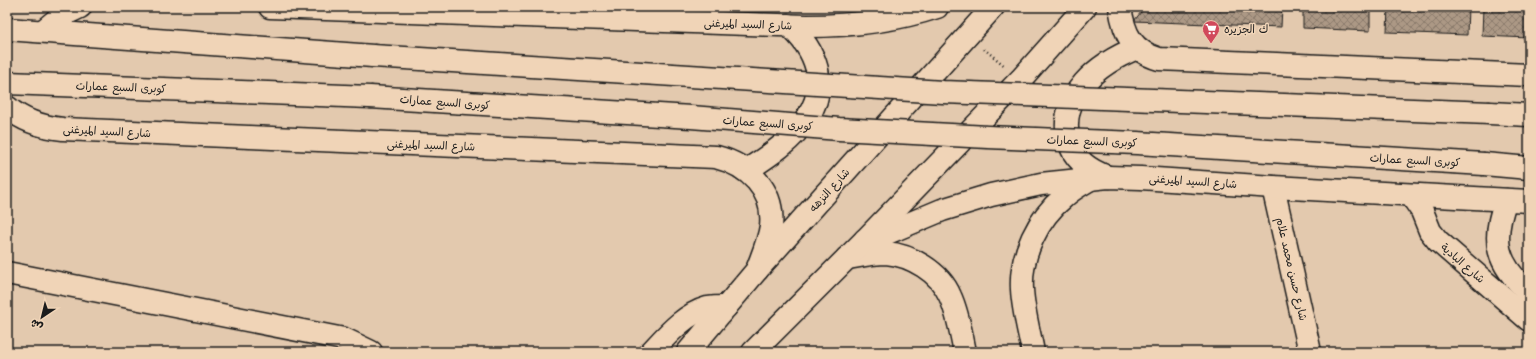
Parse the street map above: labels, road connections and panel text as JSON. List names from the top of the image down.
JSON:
{
  "streets": {
    "main road": [
      "شارع السيد الميرغنى",
      "كوبرى السبع عمارات",
      "شارع النزهه",
      "شارع البادية",
      "شارع حسن محمد علام"
    ]
  },
  "crossings": [
    ["شارع السيد الميرغنى", "شارع النزهه"],
    ["شارع السيد الميرغنى", "شارع البادية"],
    ["شارع السيد الميرغنى", "شارع حسن محمد علام"]
  ],
  "places": {
    "supermarket": ["ك الجزيره"]
  },
  "north": "bottom left"
}
